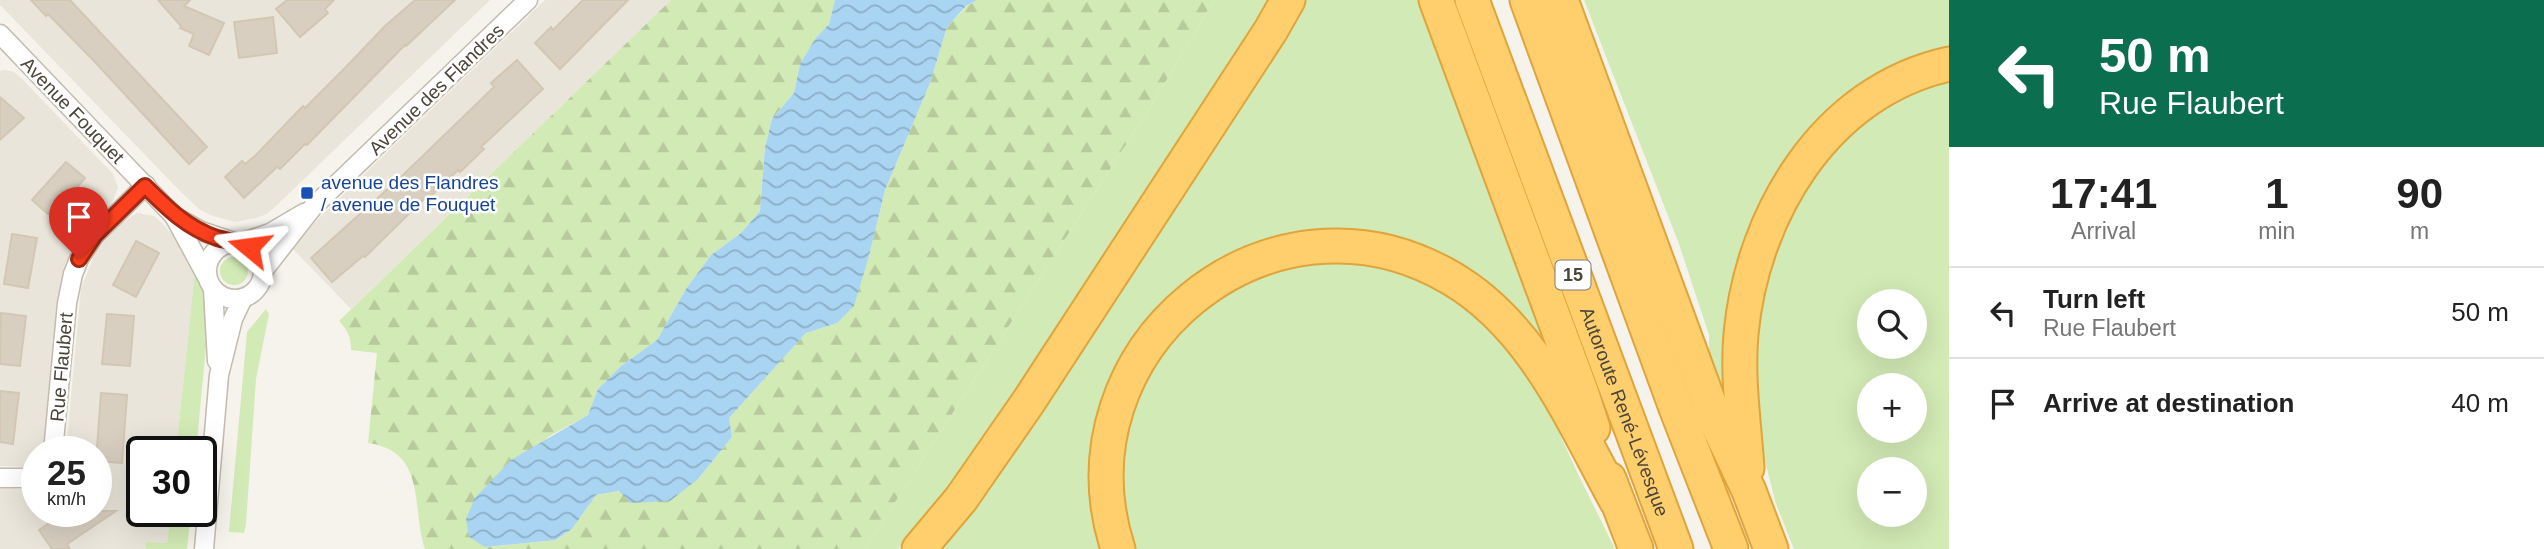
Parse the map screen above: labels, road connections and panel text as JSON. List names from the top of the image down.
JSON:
{
  "streets": {
    "highway": ["15", "Autoroute René-Lévesque"],
    "street": ["Avenue des Flandres", "Avenue Fouquet", "Rue Flaubert"]
  },
  "crossings": [
    ["Avenue des Flandres", "Avenue Fouquet"],
    ["Avenue Fouquet", "Rue Flaubert"]
  ],
  "places": {
    "transit": ["avenue des Flandres / avenue de Fouquet"]
  },
  "page": {
    "turn": ["50 m", "Rue Flaubert"],
    "eta": [
      "17:41",
      "Arrival",
      "1",
      "min",
      "90",
      "m"
    ],
    "list": [
      {
        "name": "Turn left",
        "note": "Rue Flaubert",
        "value": "50 m"
      },
      {
        "name": "Arrive at destination",
        "value": "40 m"
      }
    ],
    "map_buttons": ["+", "−"],
    "speed": "25 km/h",
    "limit": "30"
  }
}
